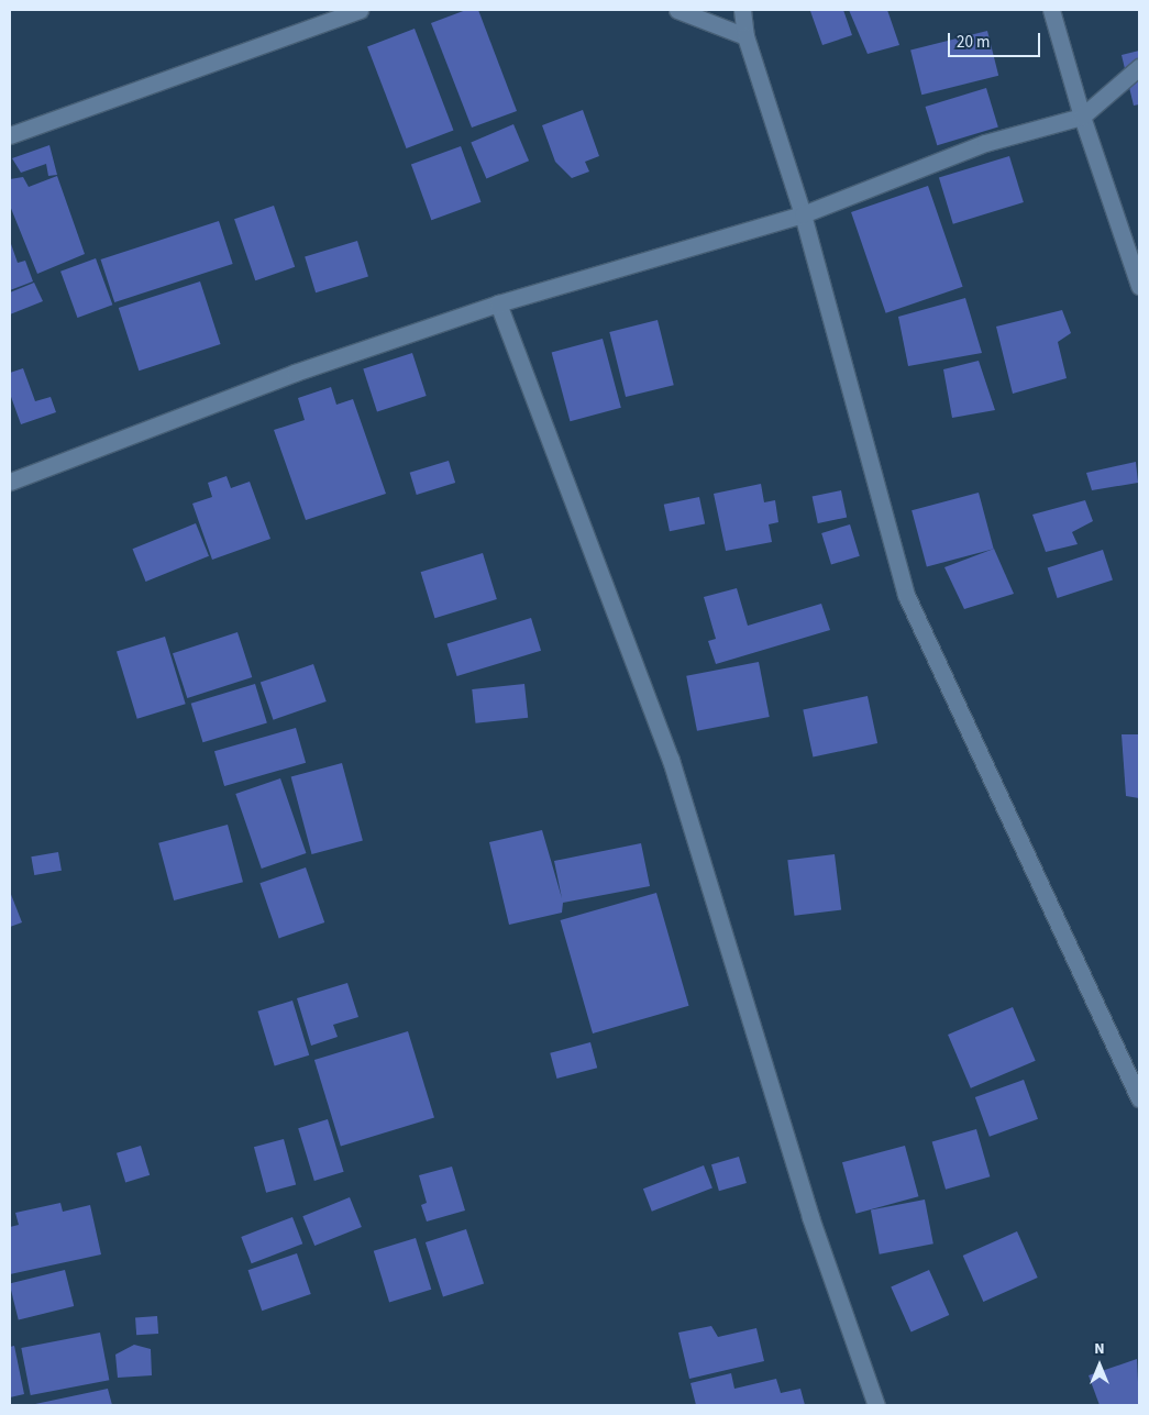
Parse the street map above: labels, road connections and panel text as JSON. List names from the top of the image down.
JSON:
{
  "scale_bar": "20 m",
  "north": "top"
}
